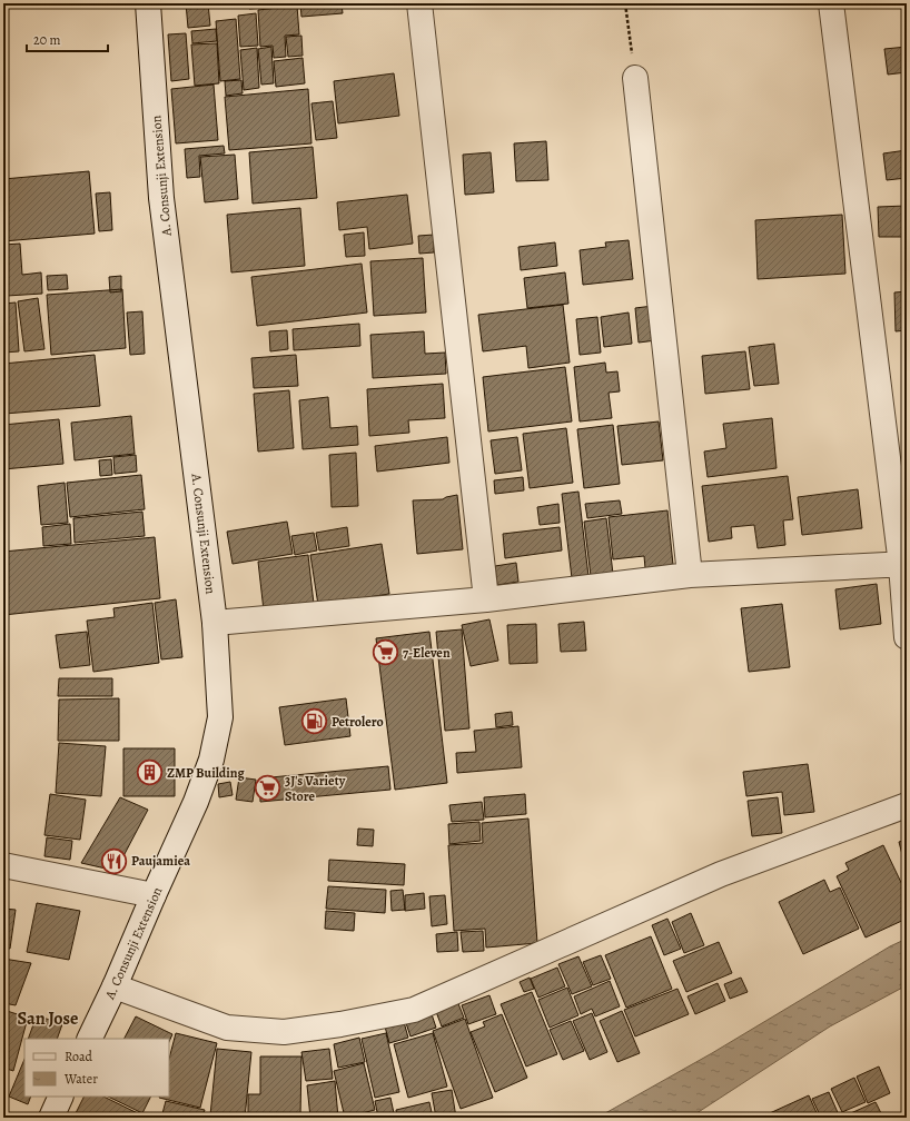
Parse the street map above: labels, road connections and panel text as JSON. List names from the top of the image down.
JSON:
{
  "streets": {
    "street": ["A. Consunji Extension"]
  },
  "districts": ["San Jose"],
  "places": {
    "supermarket": ["7-Eleven", "3J's Variety Store"],
    "fuel station": ["Petrolero"],
    "building": ["ZMP Building"],
    "restaurant": ["Paujamiea"]
  },
  "legend": ["Road", "Water"],
  "scale_bar": "20 m"
}
